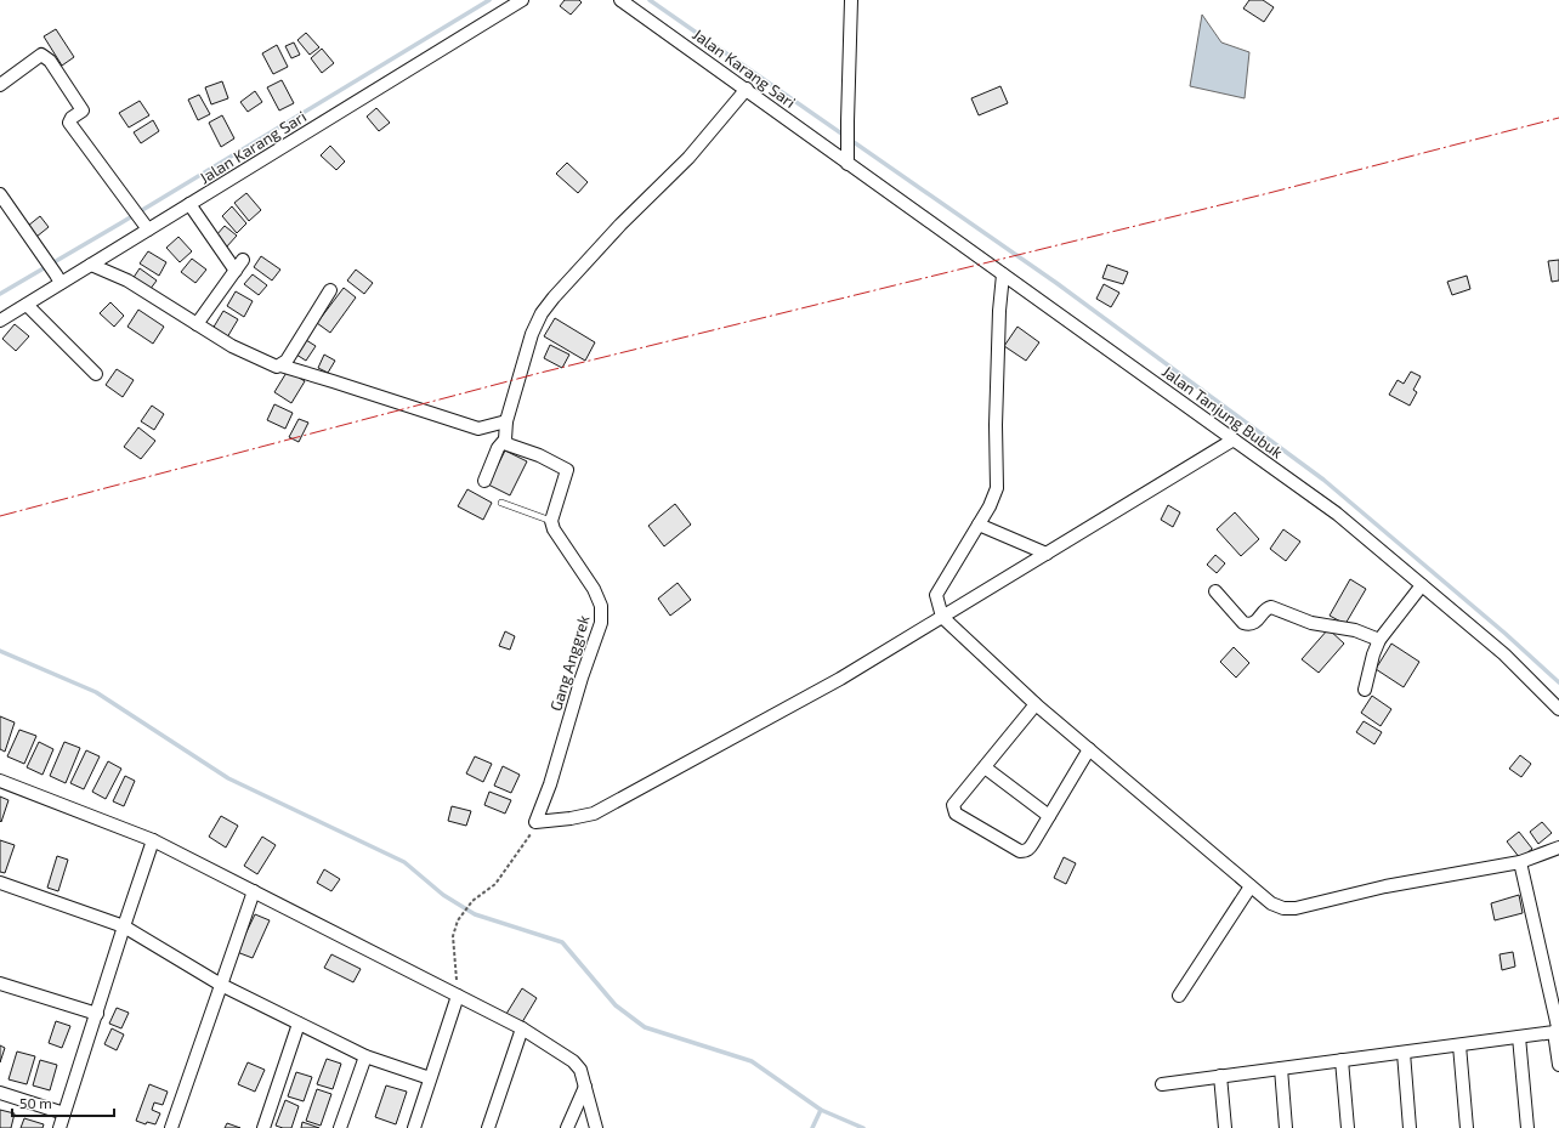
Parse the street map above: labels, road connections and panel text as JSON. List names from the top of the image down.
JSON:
{
  "streets": {
    "street": ["Jalan Karang Sari", "Jalan Tanjung Bubuk", "Gang Anggrek"]
  },
  "crossings": [
    ["Jalan Karang Sari", "Jalan Tanjung Bubuk"]
  ],
  "scale_bar": "50 m"
}
